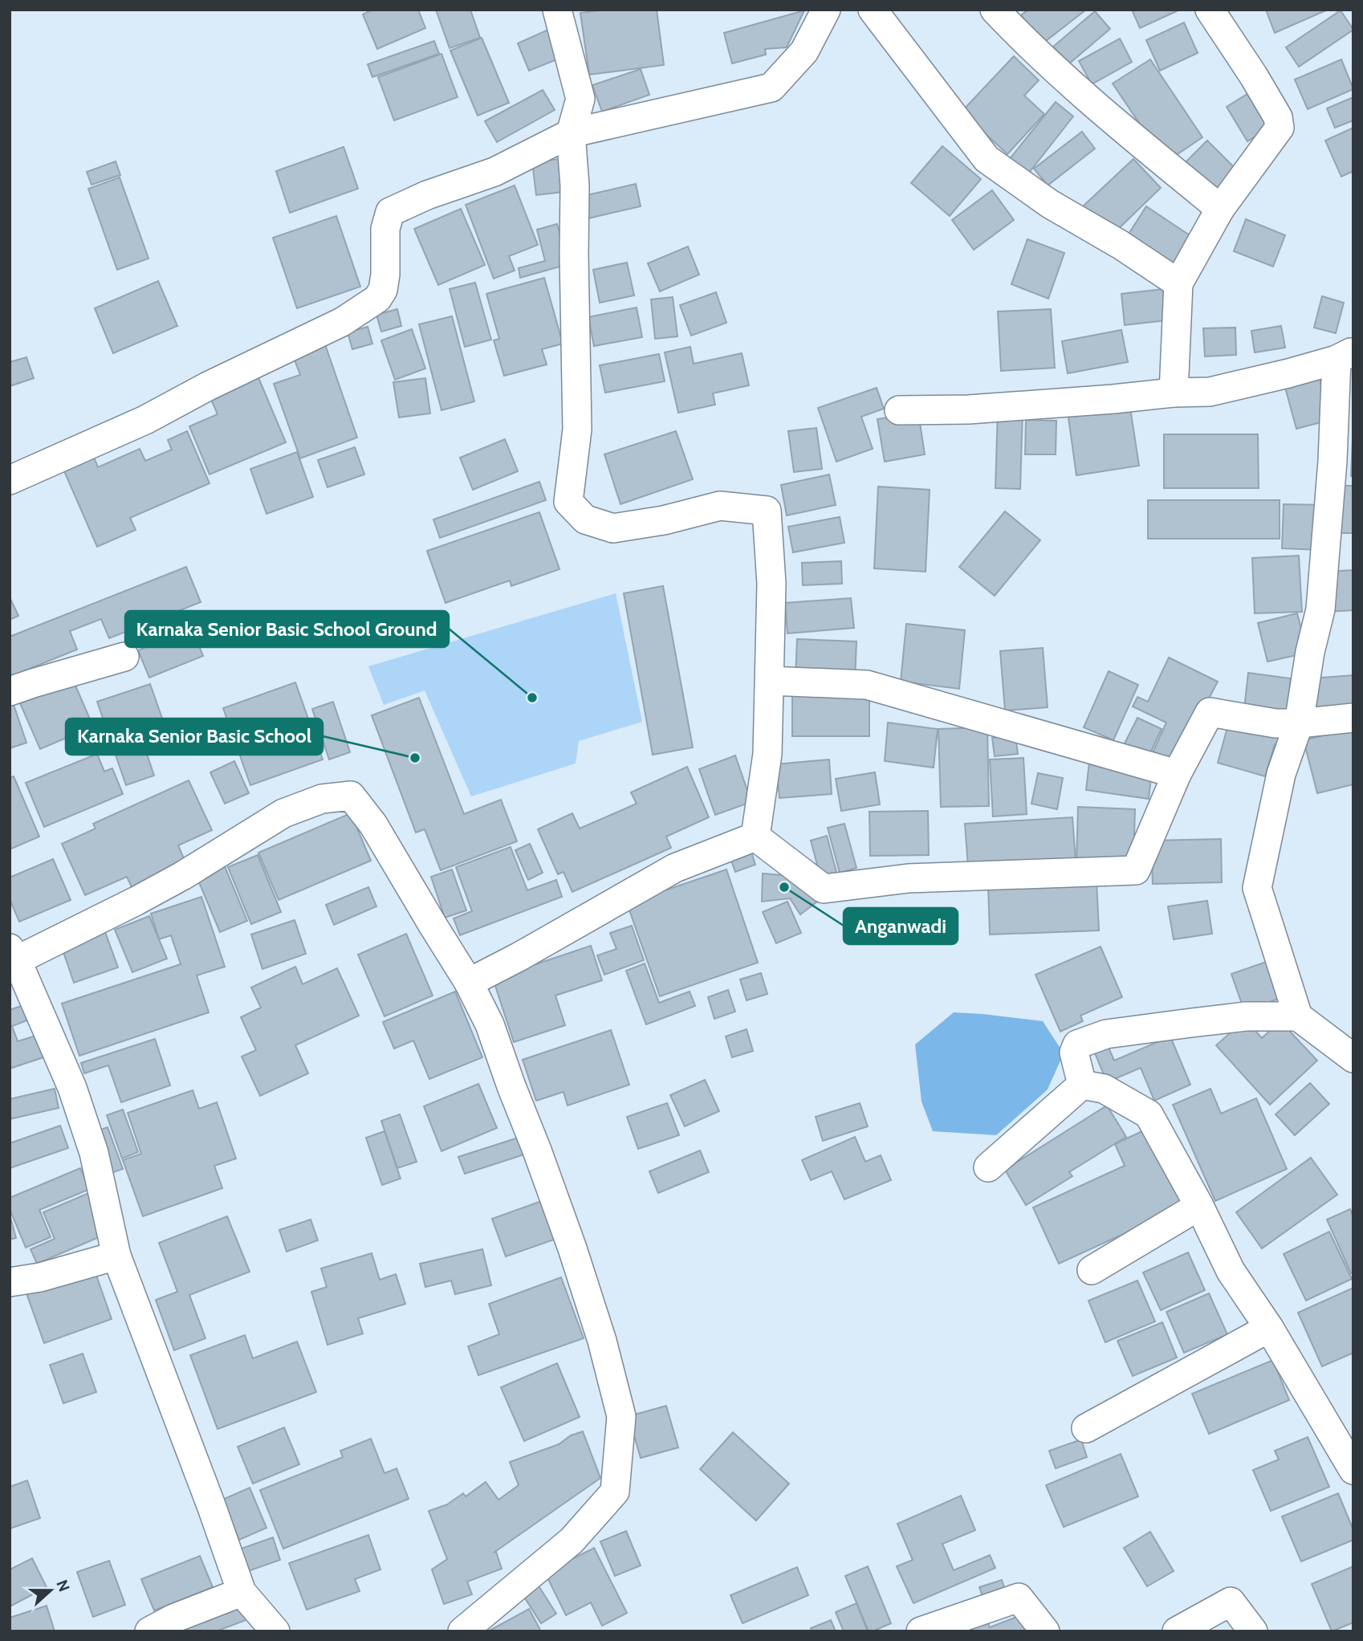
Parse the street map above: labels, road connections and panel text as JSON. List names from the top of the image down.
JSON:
{
  "places": ["Karnaka Senior Basic School Ground", "Karnaka Senior Basic School", "Anganwadi"],
  "north": "right"
}
